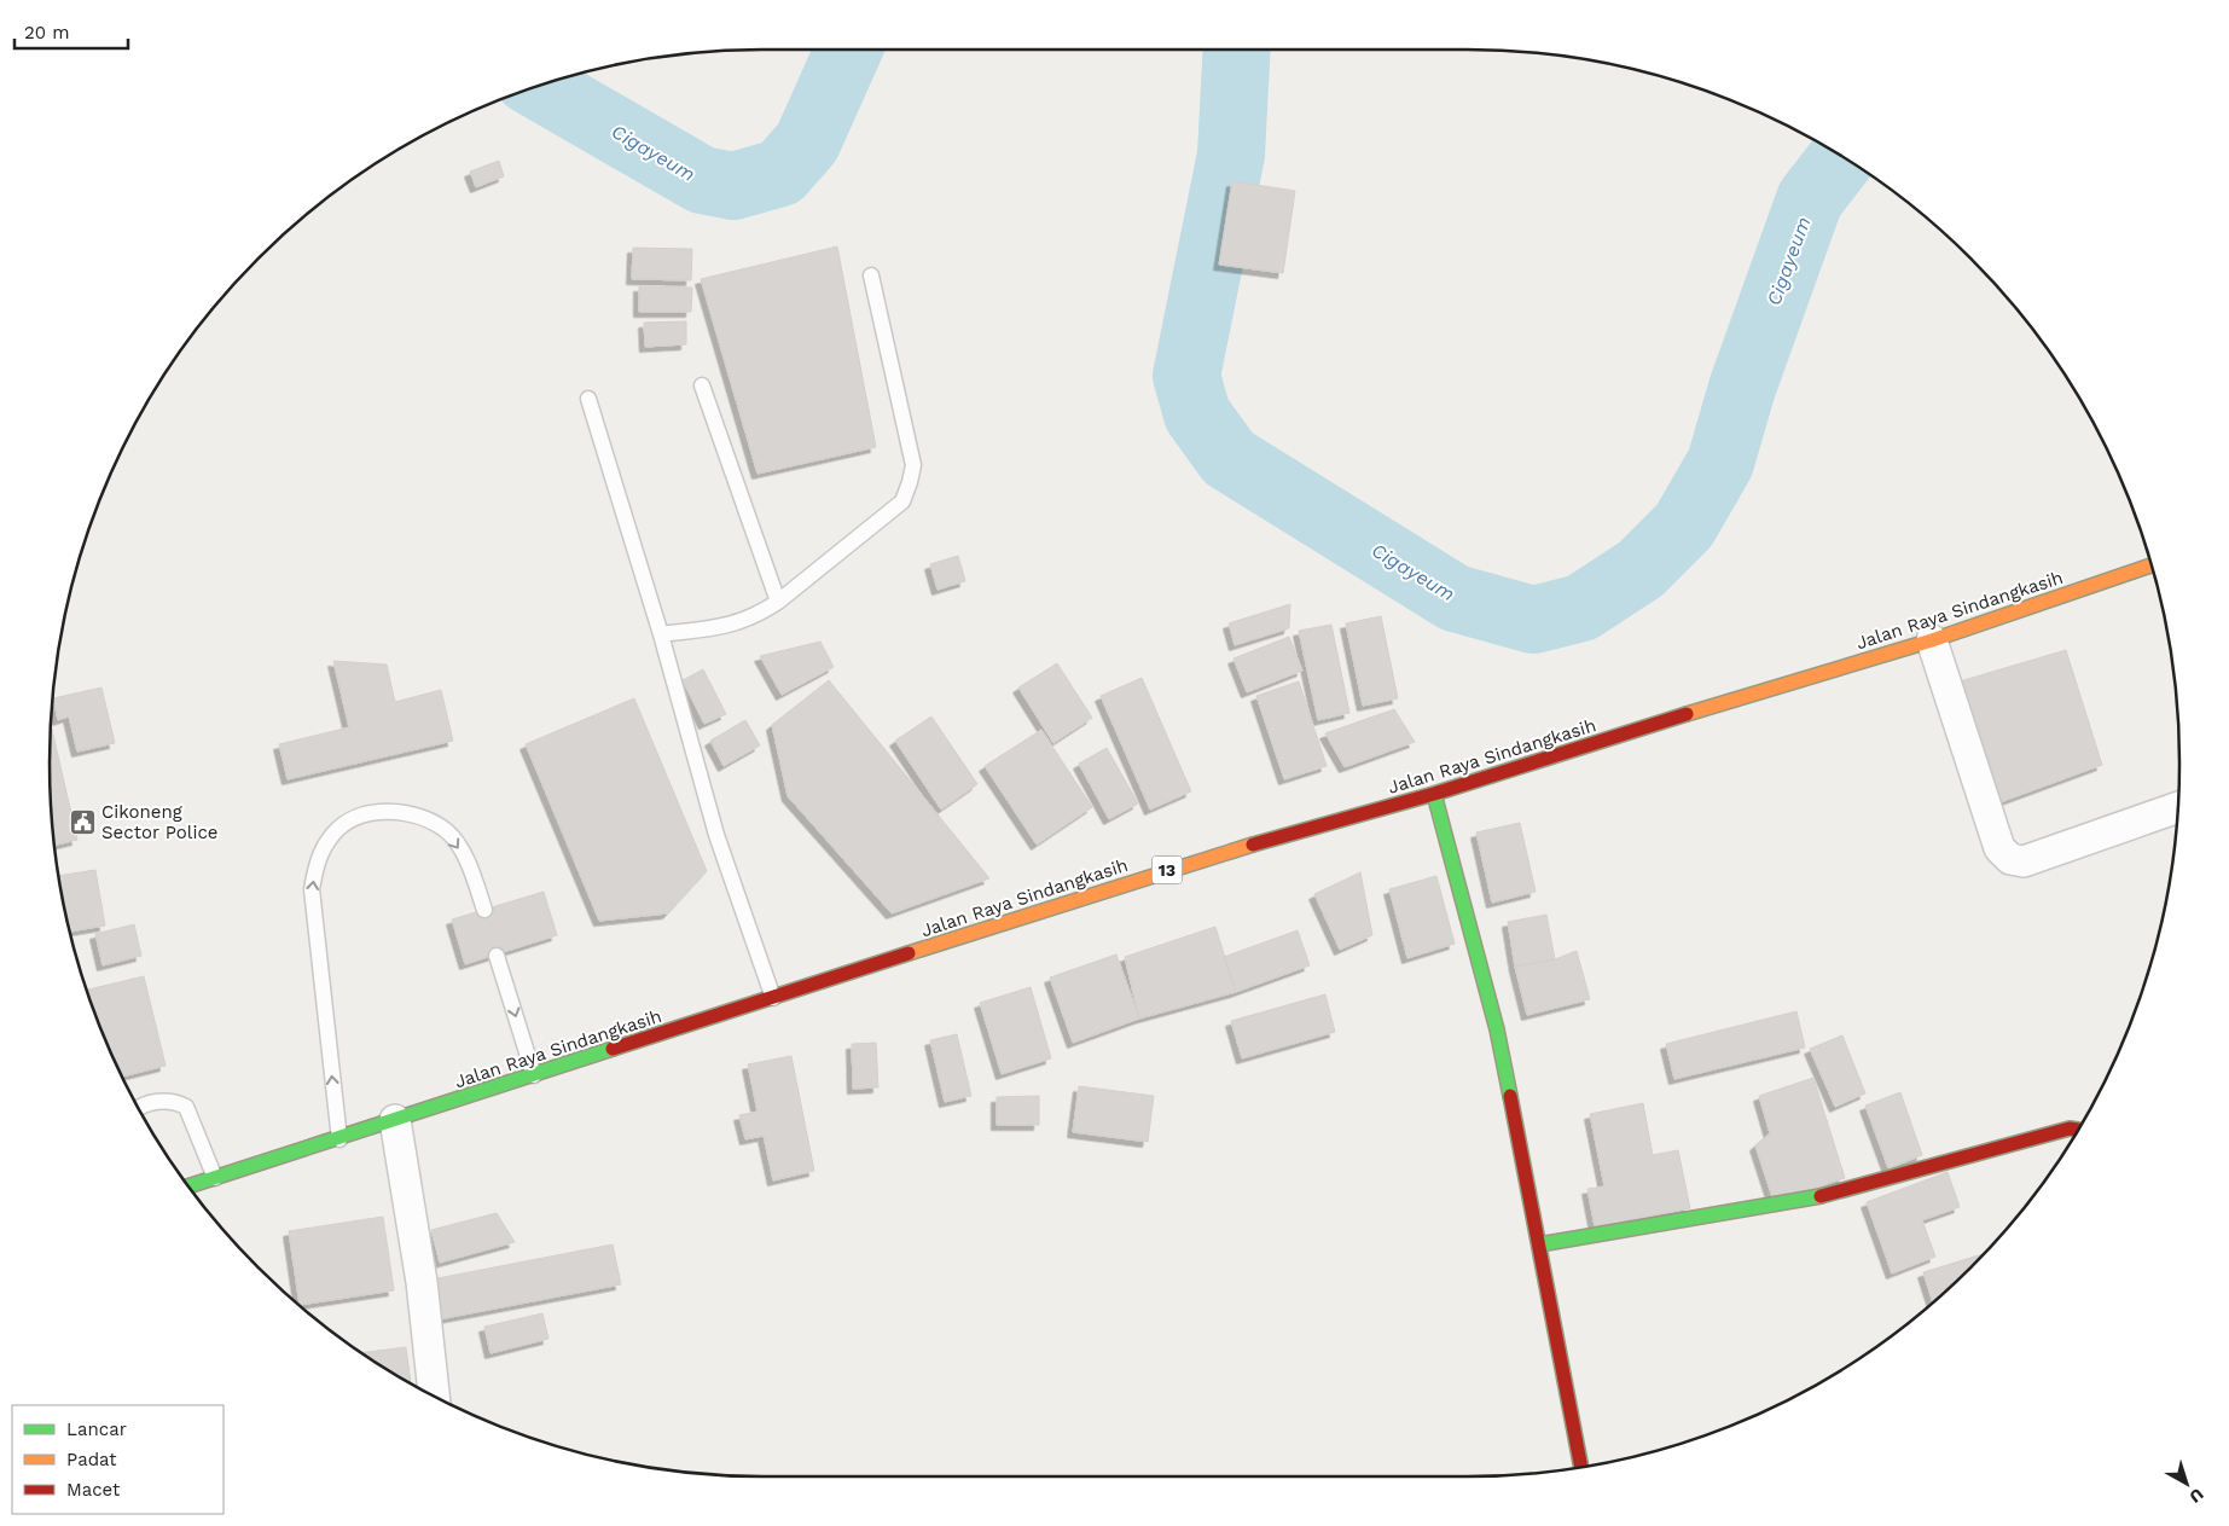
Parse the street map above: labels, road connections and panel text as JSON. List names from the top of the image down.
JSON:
{
  "streets": {
    "main road": ["Jalan Raya Sindangkasih", "13"]
  },
  "water": ["Cigayeum"],
  "places": {
    "public building": ["Cikoneng Sector Police"]
  },
  "legend": ["Lancar", "Padat", "Macet"],
  "scale_bar": "20 m",
  "north": "bottom right"
}
